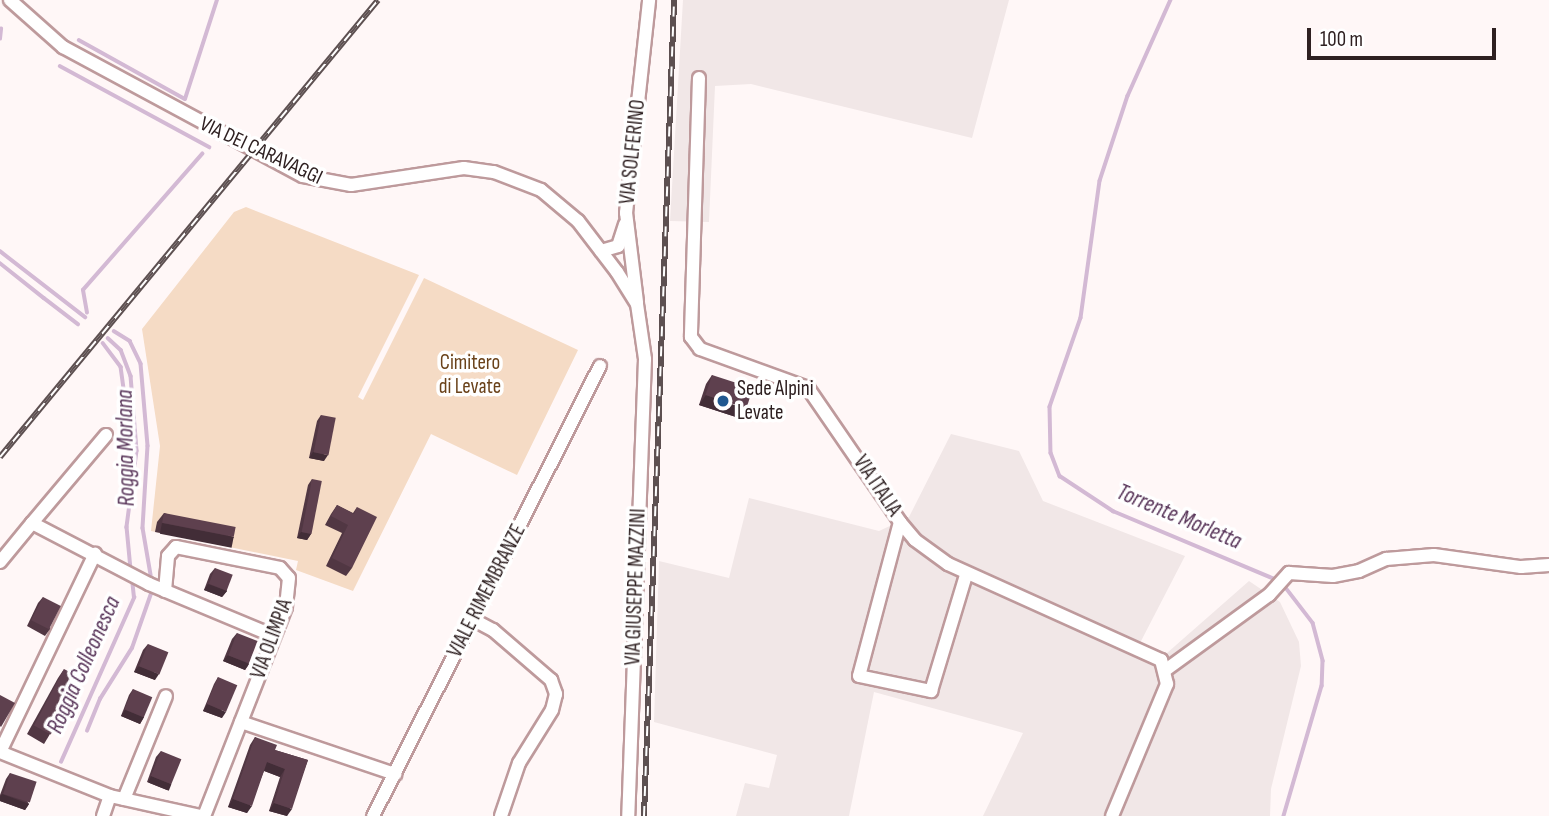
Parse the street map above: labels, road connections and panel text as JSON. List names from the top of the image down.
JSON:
{
  "streets": {
    "street": [
      "VIA DEI CARAVAGGI",
      "VIA SOLFERINO",
      "VIA ITALIA",
      "VIA GIUSEPPE MAZZINI",
      "VIALE RIMEMBRANZE",
      "VIA OLIMPIA"
    ]
  },
  "crossings": [
    ["VIA DEI CARAVAGGI", "VIA SOLFERINO"],
    ["VIA DEI CARAVAGGI", "VIA GIUSEPPE MAZZINI"],
    ["VIA SOLFERINO", "VIA GIUSEPPE MAZZINI"]
  ],
  "water": ["Roggia Morlana", "Torrente Morletta", "Roggia Colleonesca"],
  "parks": ["Cimitero di Levate"],
  "places": ["Sede Alpini Levate"],
  "scale_bar": "100 m"
}
